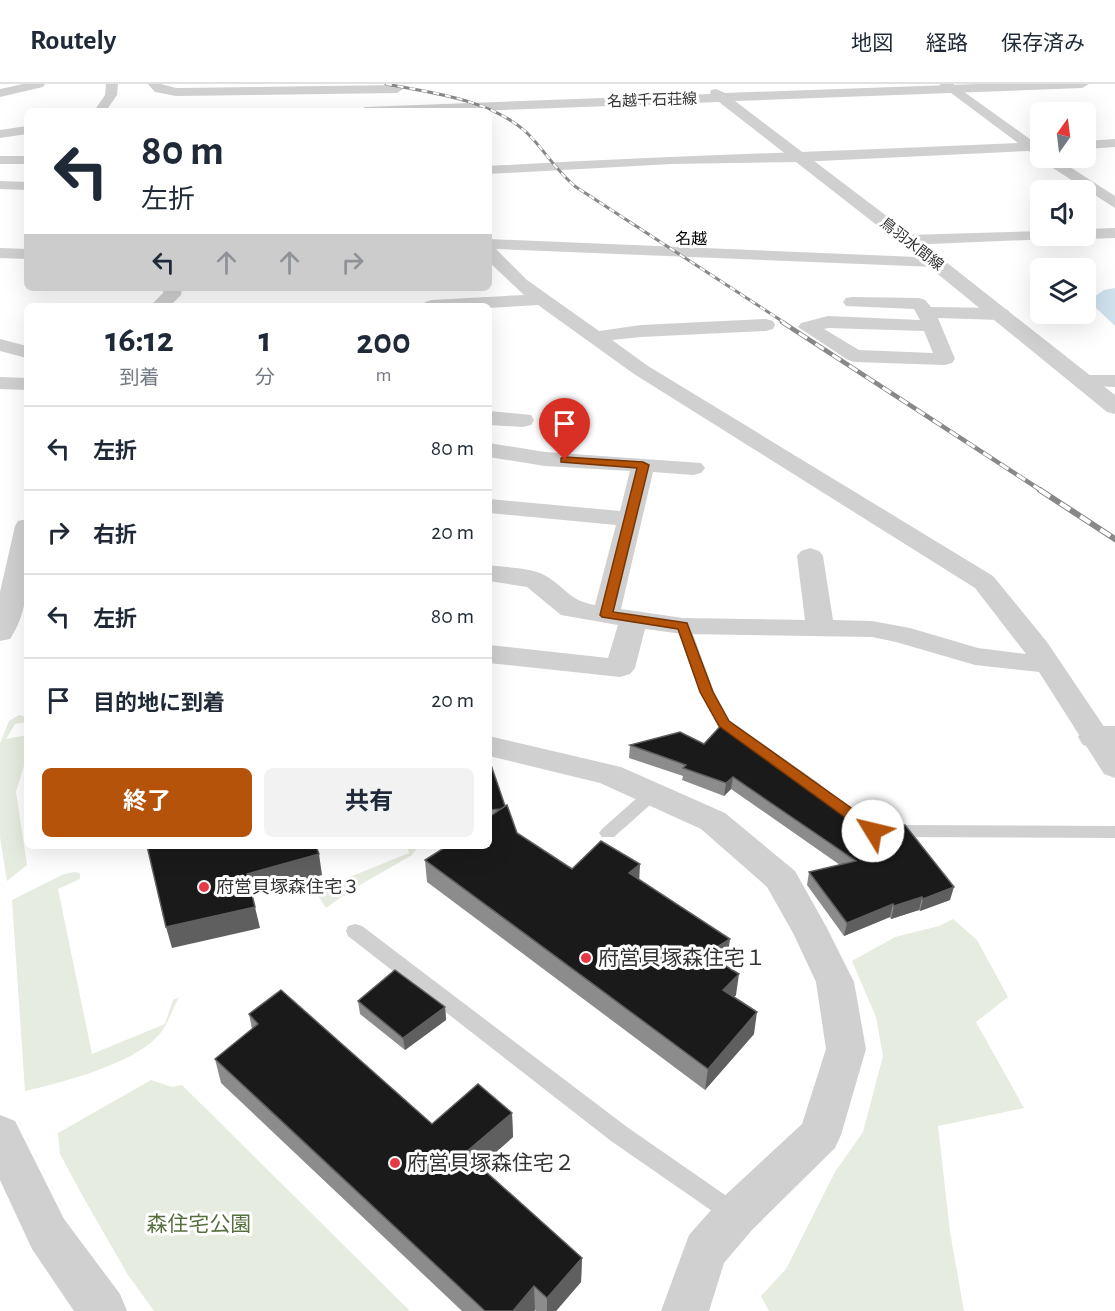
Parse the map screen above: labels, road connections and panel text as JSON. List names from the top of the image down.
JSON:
{
  "streets": {
    "street": ["名越千石荘線", "鳥羽水間線"]
  },
  "crossings": [
    ["名越千石荘線", "鳥羽水間線"]
  ],
  "districts": ["名越"],
  "parks": ["森住宅公園"],
  "places": ["府営貝塚森住宅３", "府営貝塚森住宅１", "府営貝塚森住宅２"],
  "north": "top",
  "page": {
    "header": "Routely",
    "nav": ["地図", "経路", "保存済み"],
    "turn": ["80 m", "左折"],
    "eta": [
      "16:12",
      "到着",
      "1",
      "分",
      "200",
      "m"
    ],
    "list": [
      {
        "name": "左折",
        "value": "80 m"
      },
      {
        "name": "右折",
        "value": "20 m"
      },
      {
        "name": "左折",
        "value": "80 m"
      },
      {
        "name": "目的地に到着",
        "value": "20 m"
      }
    ],
    "buttons": ["終了", "共有"]
  }
}
